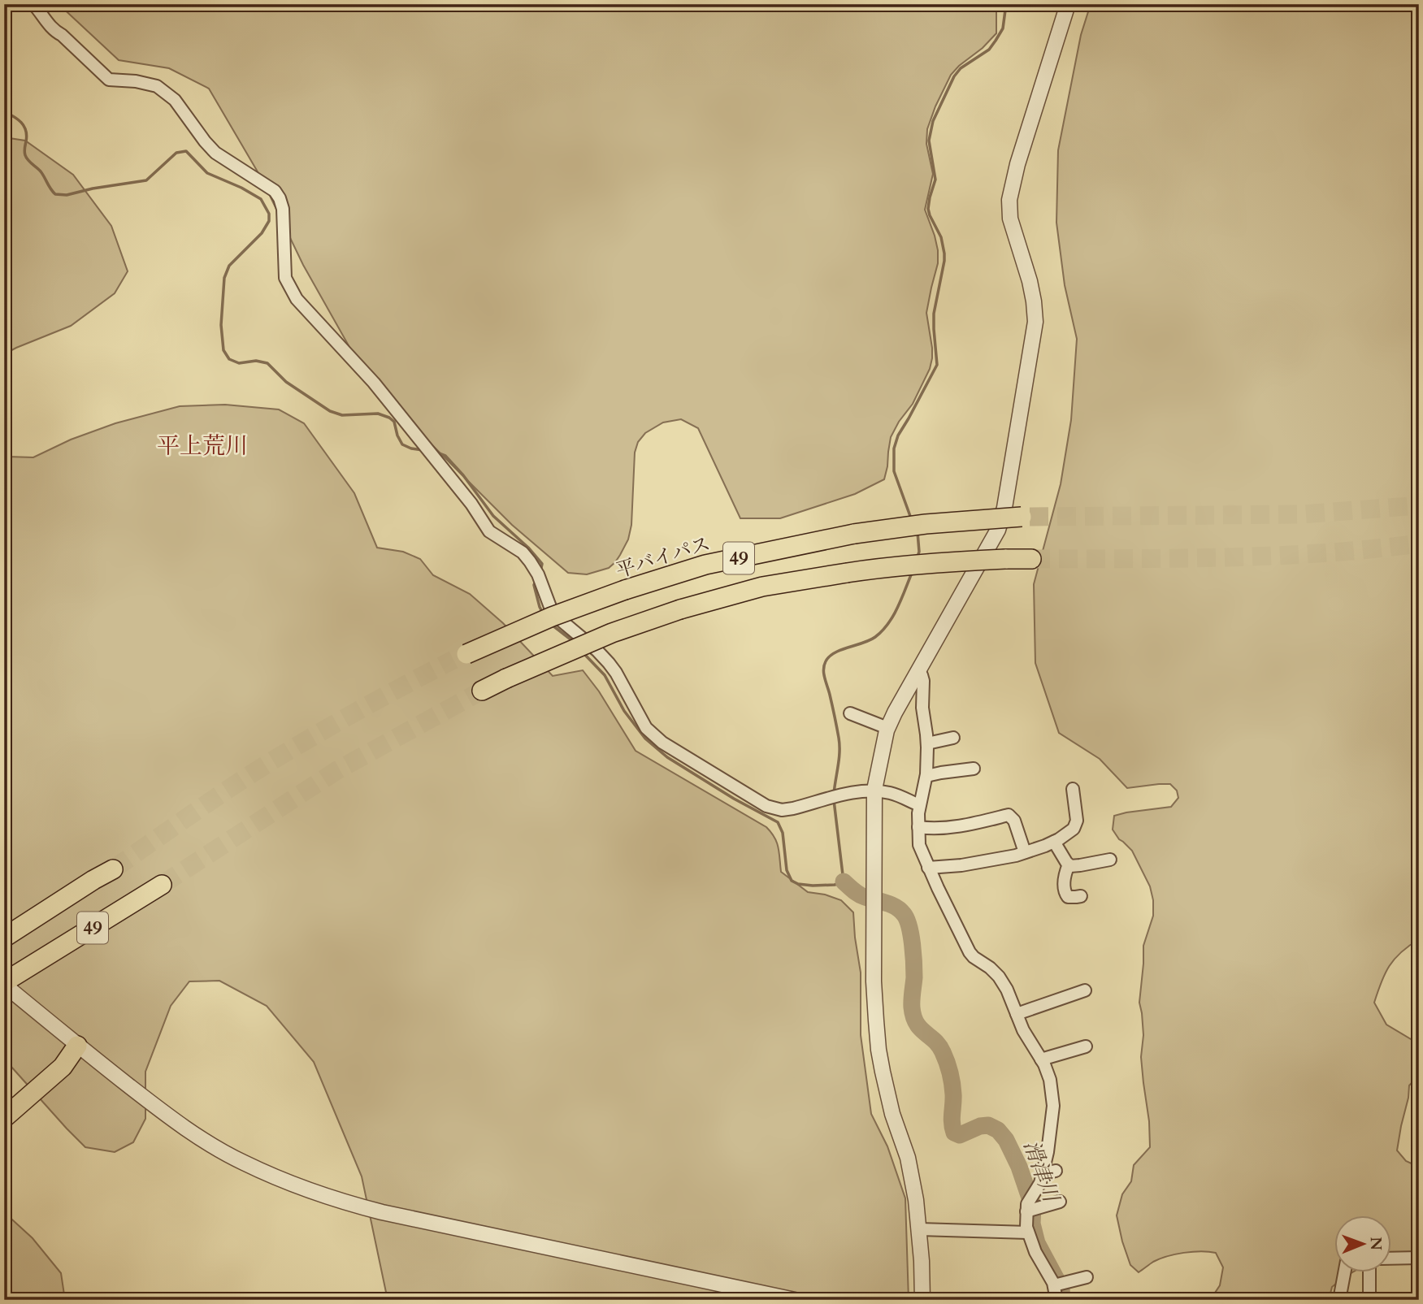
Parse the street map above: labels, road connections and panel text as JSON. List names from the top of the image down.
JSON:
{
  "streets": {
    "highway": ["平バイパス", "49"]
  },
  "districts": ["平上荒川"],
  "water": ["滑津川"],
  "north": "right"
}
